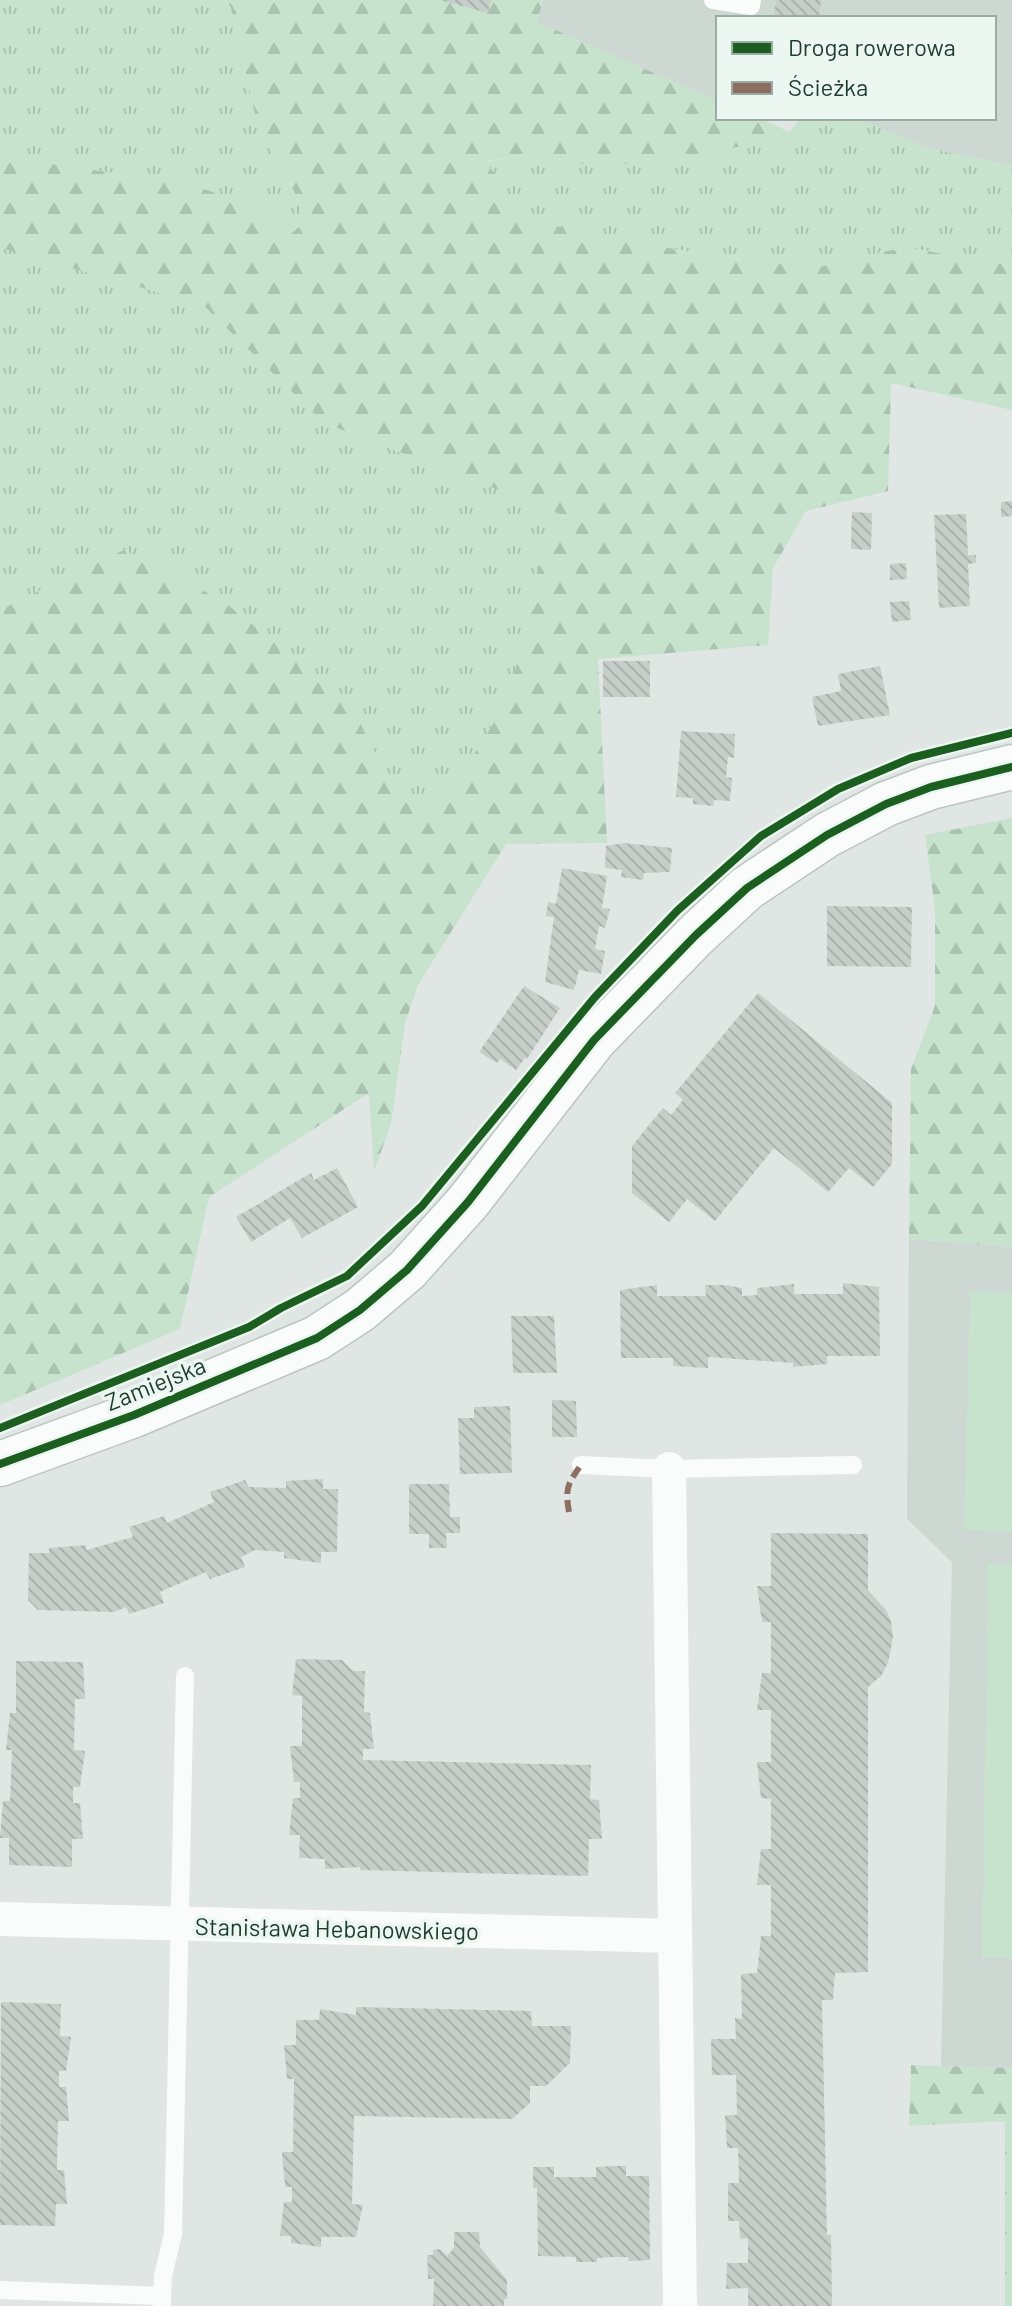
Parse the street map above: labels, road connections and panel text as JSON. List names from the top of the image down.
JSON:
{
  "streets": {
    "street": ["Zamiejska", "Stanisława Hebanowskiego"]
  },
  "legend": ["Droga rowerowa", "Ścieżka"]
}
